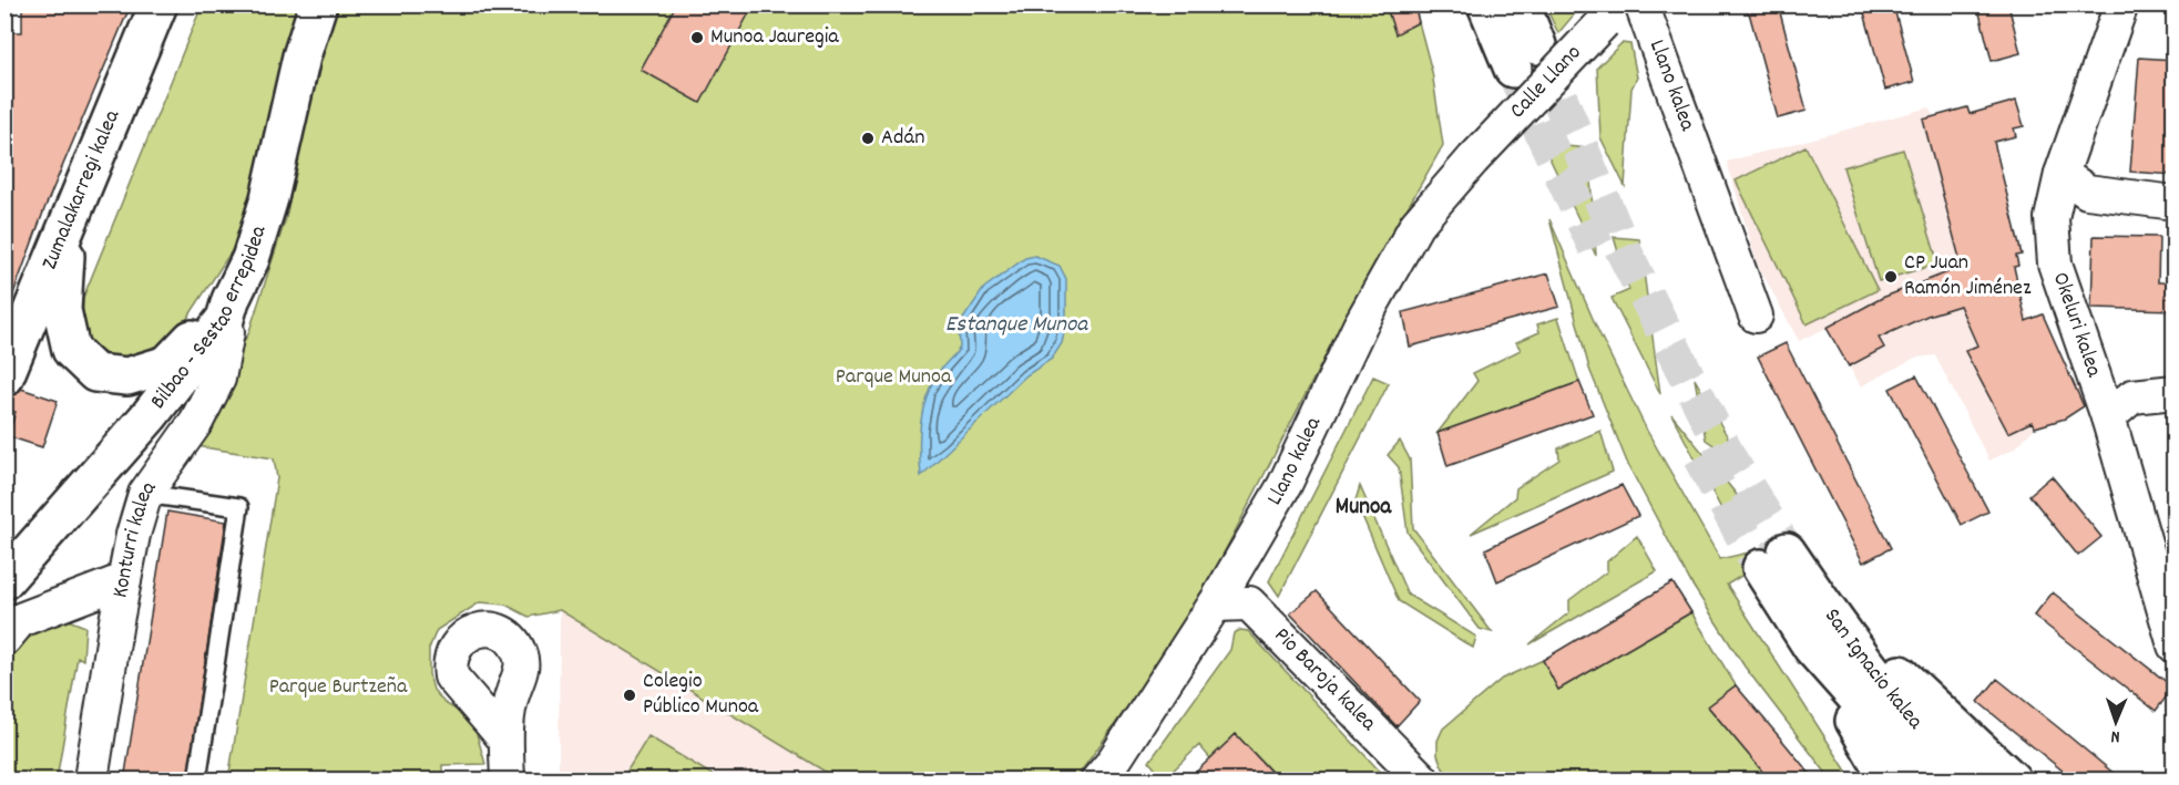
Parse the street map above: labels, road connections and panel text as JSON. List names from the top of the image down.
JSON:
{
  "streets": {
    "main road": ["Zumalakarregi kalea", "Bilbao - Sestao errepidea", "San Ignacio kalea"],
    "street": [
      "Calle Llano",
      "Llano kalea",
      "Okeluri kalea",
      "Konturri kalea",
      "Pio Baroja kalea"
    ]
  },
  "crossings": [
    ["Calle Llano", "Llano kalea"],
    ["Llano kalea", "Pio Baroja kalea"],
    ["Bilbao - Sestao errepidea", "Konturri kalea"]
  ],
  "districts": ["Munoa"],
  "water": ["Estanque Munoa"],
  "parks": ["Parque Munoa", "Parque Burtzeña"],
  "places": [
    "Munoa Jauregia",
    "Adán",
    "CP Juan Ramón Jiménez",
    "Colegio Público Munoa"
  ],
  "north": "bottom"
}
